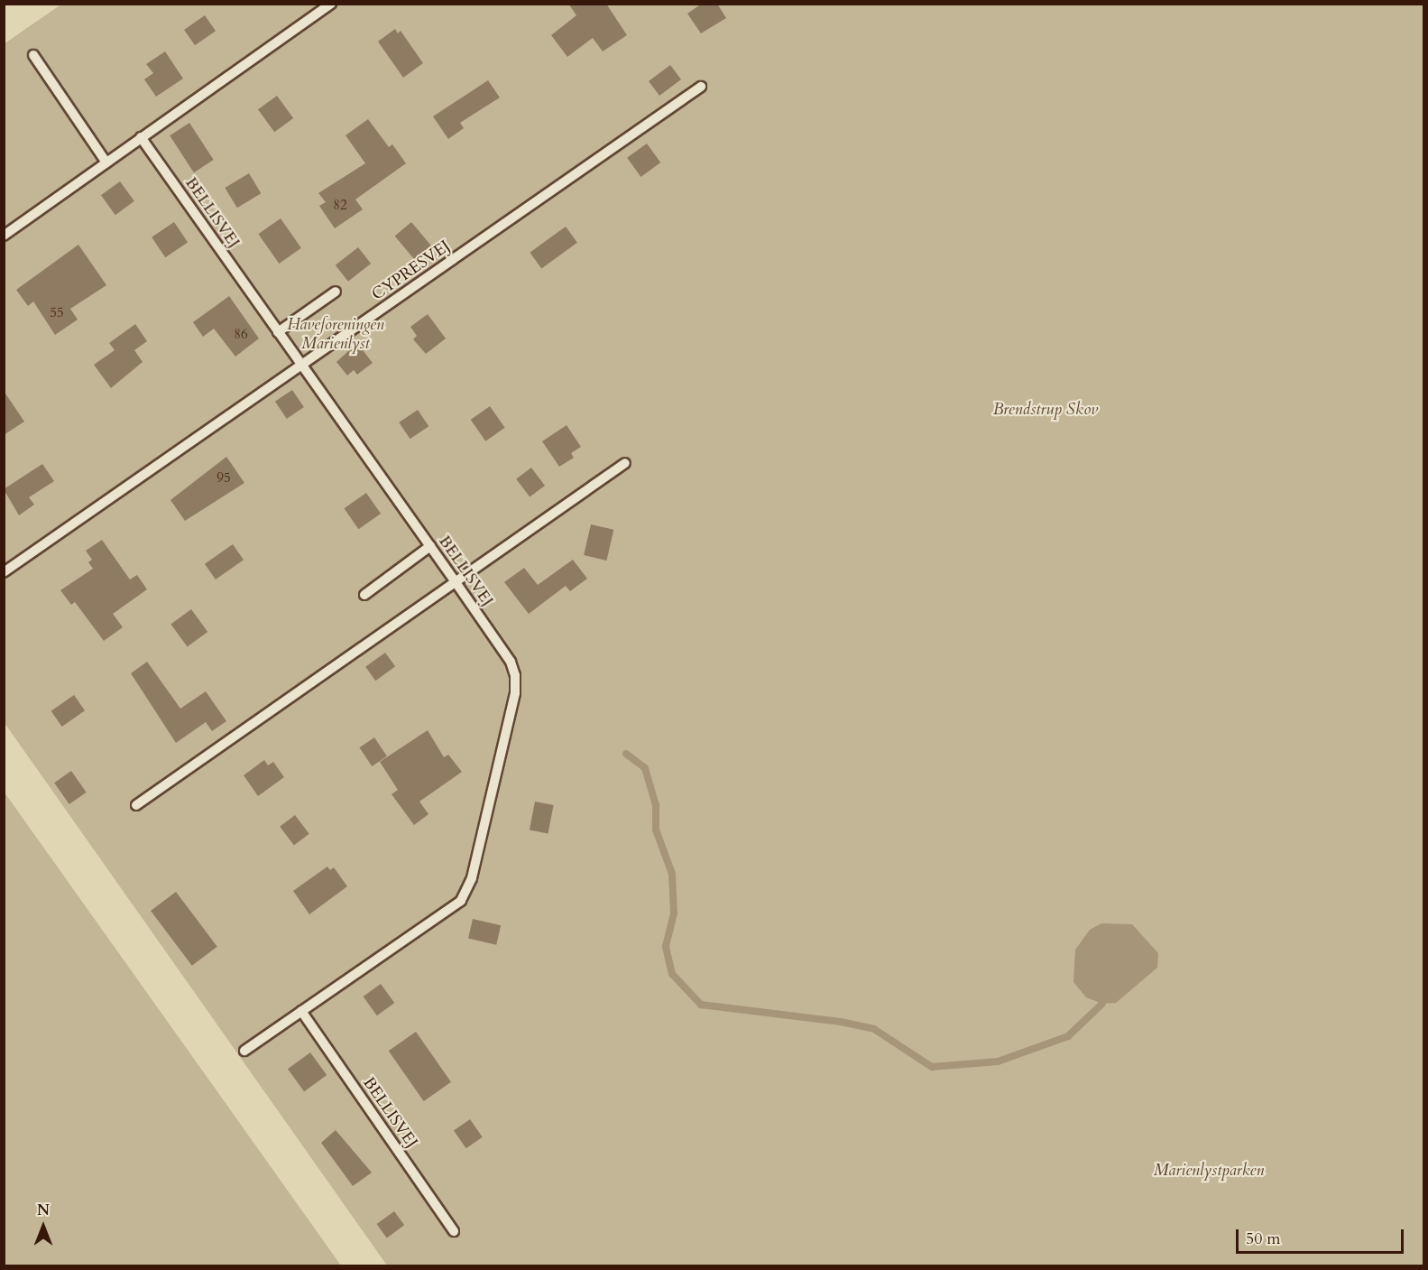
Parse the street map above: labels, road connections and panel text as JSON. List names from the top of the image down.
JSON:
{
  "streets": {
    "lane": ["BELLISVEJ", "CYPRESVEJ"]
  },
  "crossings": [
    ["BELLISVEJ", "CYPRESVEJ"]
  ],
  "parks": ["Haveforeningen Marienlyst", "Brendstrup Skov", "Marienlystparken"],
  "house_numbers": [
    "82",
    "55",
    "86",
    "95"
  ],
  "scale_bar": "50 m",
  "north": "top"
}
